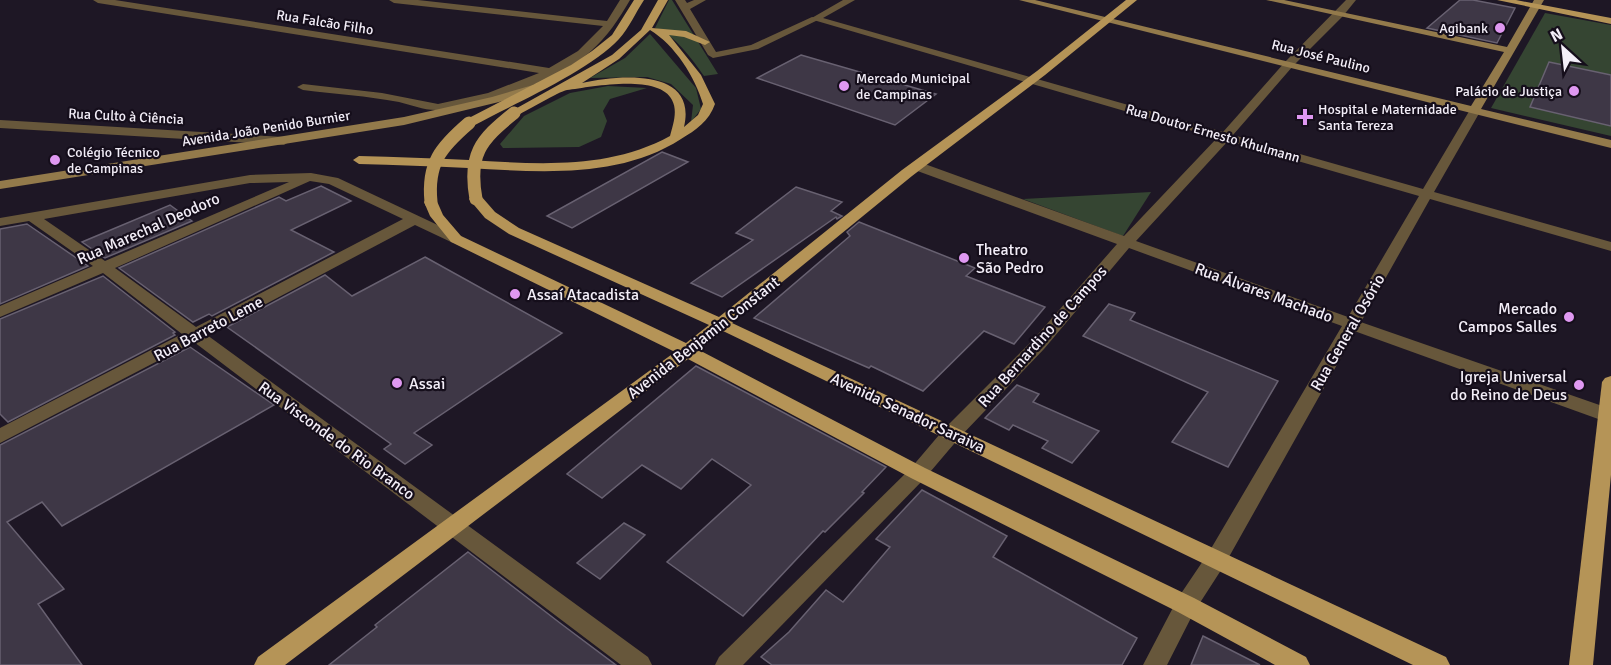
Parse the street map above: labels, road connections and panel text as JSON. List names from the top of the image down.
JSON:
{
  "streets": {
    "main road": [
      "Rua José Paulino",
      "Avenida João Penido Burnier",
      "Rua General Osório",
      "Avenida Benjamin Constant",
      "Avenida Senador Saraiva"
    ],
    "street": [
      "Rua Falcão Filho",
      "Rua Culto à Ciência",
      "Rua Doutor Ernesto Khulmann",
      "Rua Marechal Deodoro",
      "Rua Álvares Machado",
      "Rua Barreto Leme",
      "Rua Bernardino de Campos",
      "Rua Visconde do Rio Branco"
    ]
  },
  "crossings": [
    ["Rua José Paulino", "Rua General Osório"],
    ["Rua José Paulino", "Rua Bernardino de Campos"],
    ["Rua José Paulino", "Avenida Benjamin Constant"],
    ["Rua Culto à Ciência", "Avenida João Penido Burnier"],
    ["Rua Doutor Ernesto Khulmann", "Rua General Osório"],
    ["Rua Doutor Ernesto Khulmann", "Rua Bernardino de Campos"],
    ["Rua Doutor Ernesto Khulmann", "Avenida Benjamin Constant"],
    ["Rua Marechal Deodoro", "Rua Visconde do Rio Branco"],
    ["Rua Álvares Machado", "Rua General Osório"],
    ["Rua Álvares Machado", "Rua Bernardino de Campos"],
    ["Rua Álvares Machado", "Avenida Benjamin Constant"],
    ["Rua Barreto Leme", "Rua Visconde do Rio Branco"],
    ["Rua General Osório", "Avenida Senador Saraiva"],
    ["Rua Bernardino de Campos", "Avenida Senador Saraiva"],
    ["Avenida Benjamin Constant", "Avenida Senador Saraiva"],
    ["Avenida Benjamin Constant", "Rua Visconde do Rio Branco"]
  ],
  "places": {
    "other": [
      "Agibank",
      "Mercado Municipal de Campinas",
      "Palácio de Justiça",
      "Colégio Técnico de Campinas",
      "Theatro São Pedro",
      "Assaí Atacadista",
      "Mercado Campos Salles",
      "Assai",
      "Igreja Universal do Reino de Deus"
    ],
    "health": ["Hospital e Maternidade Santa Tereza"]
  },
  "north": "top left"
}
